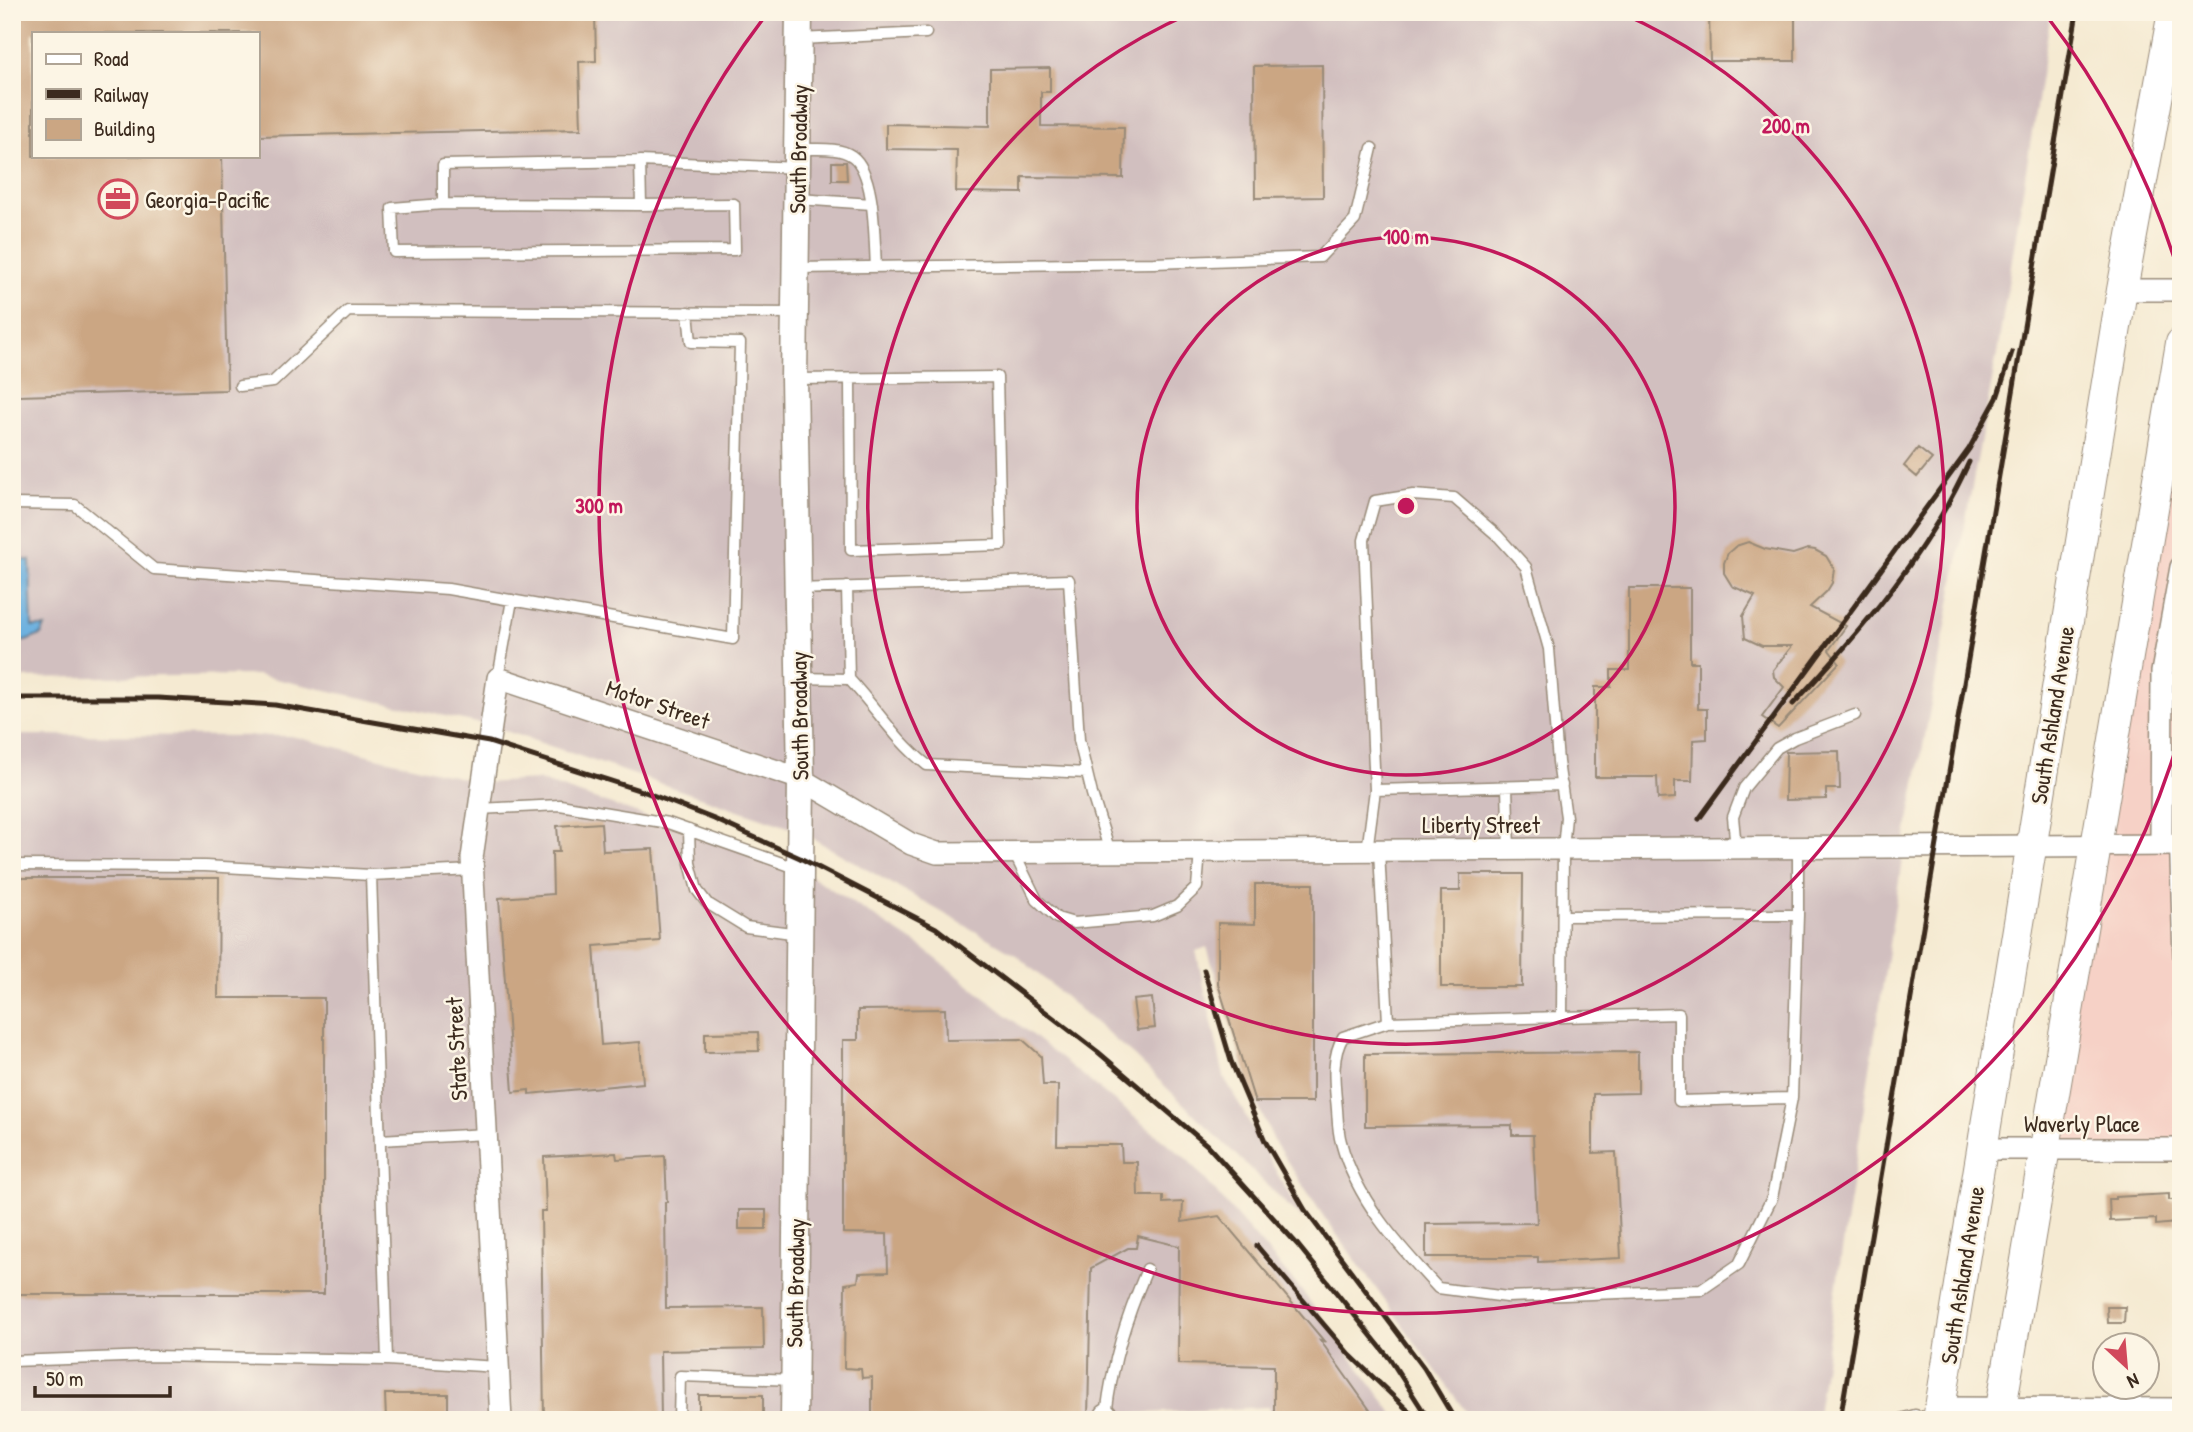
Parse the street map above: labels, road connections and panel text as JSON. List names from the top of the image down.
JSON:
{
  "streets": {
    "main road": ["South Ashland Avenue"],
    "street": [
      "South Broadway",
      "Motor Street",
      "Liberty Street",
      "State Street",
      "Waverly Place"
    ]
  },
  "crossings": [
    ["South Broadway", "Motor Street"],
    ["South Broadway", "Liberty Street"],
    ["Motor Street", "Liberty Street"],
    ["Motor Street", "State Street"],
    ["South Ashland Avenue", "Liberty Street"],
    ["South Ashland Avenue", "Waverly Place"]
  ],
  "places": {
    "office": ["Georgia-Pacific"]
  },
  "legend": ["Road", "Railway", "Building"],
  "scale_bar": "50 m",
  "north": "bottom right",
  "rings": ["200 m", "100 m", "300 m"]
}
